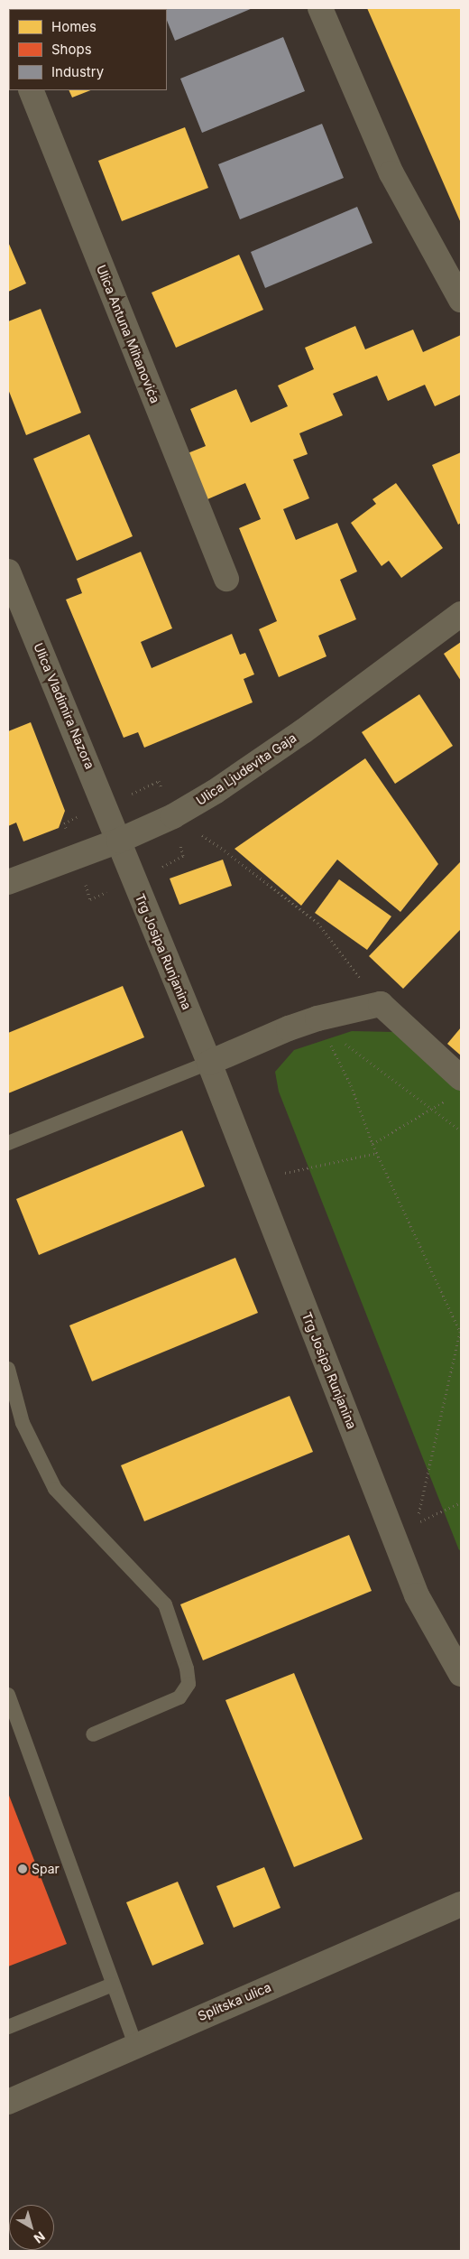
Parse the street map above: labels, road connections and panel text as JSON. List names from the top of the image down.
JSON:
{
  "streets": {
    "street": [
      "Ulica Antuna Mihanovića",
      "Ulica Vladimira Nazora",
      "Ulica Ljudevita Gaja",
      "Trg Josipa Runjanina",
      "Splitska ulica"
    ]
  },
  "crossings": [
    ["Ulica Vladimira Nazora", "Ulica Ljudevita Gaja"],
    ["Ulica Vladimira Nazora", "Trg Josipa Runjanina"],
    ["Ulica Ljudevita Gaja", "Trg Josipa Runjanina"]
  ],
  "places": ["Spar"],
  "legend": ["Homes", "Shops", "Industry"],
  "north": "bottom right"
}
